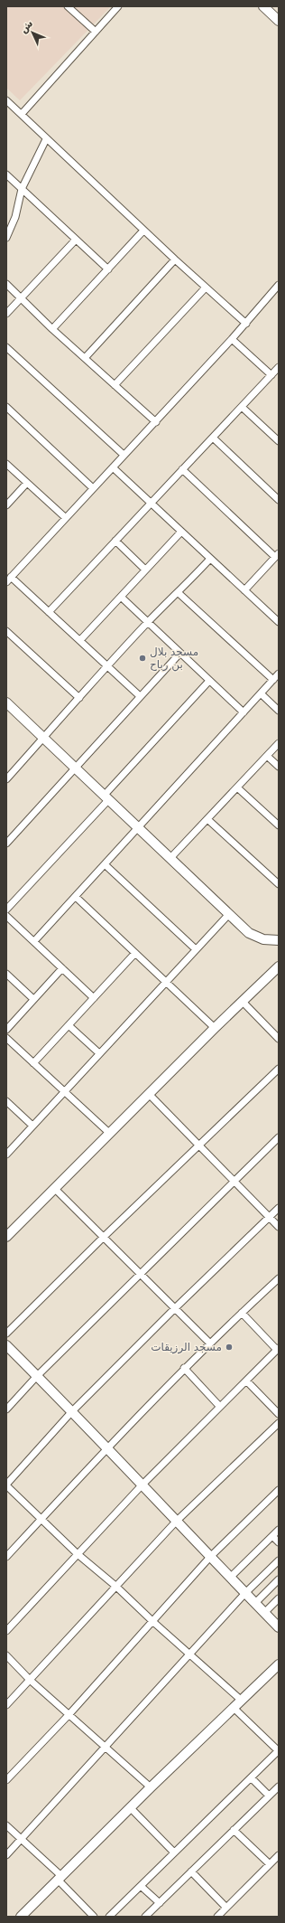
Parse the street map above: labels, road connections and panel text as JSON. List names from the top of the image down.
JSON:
{
  "places": ["مسجد بلال بن رباح", "مسجد الرزيقات"],
  "north": "top left"
}
